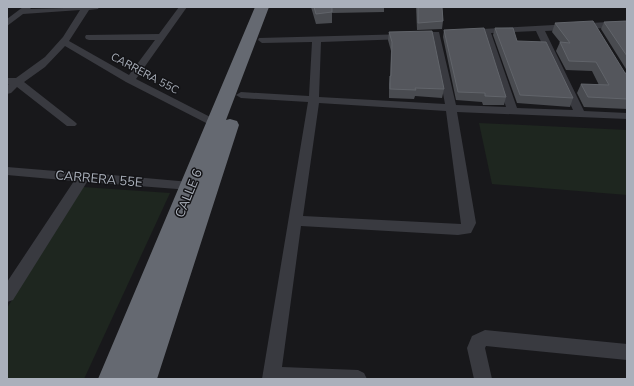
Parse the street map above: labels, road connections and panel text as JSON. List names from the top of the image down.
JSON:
{
  "streets": {
    "highway": ["CALLE 6"],
    "street": ["CARRERA 55C", "CARRERA 55E"]
  },
  "crossings": [
    ["CARRERA 55C", "CALLE 6"],
    ["CARRERA 55E", "CALLE 6"]
  ]
}
